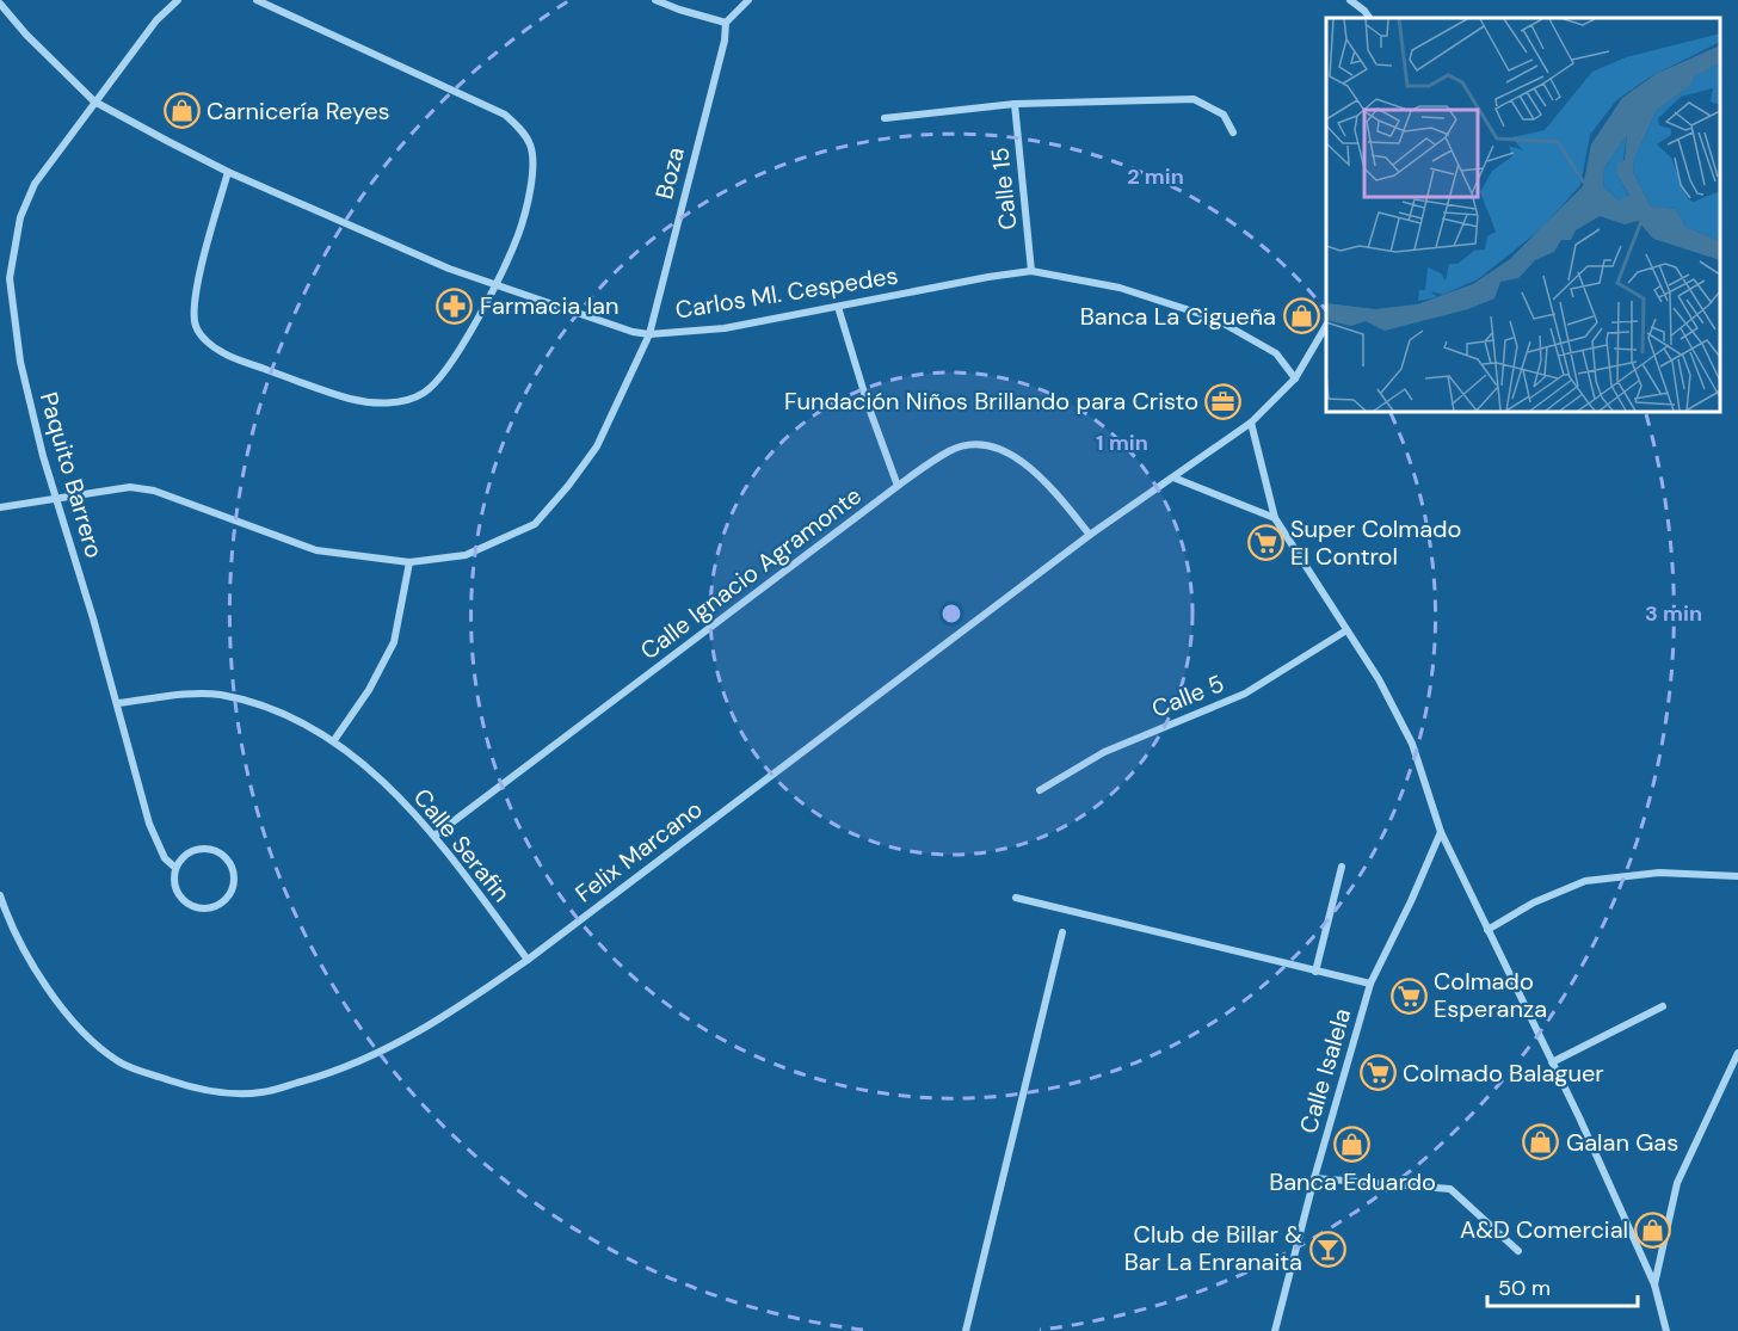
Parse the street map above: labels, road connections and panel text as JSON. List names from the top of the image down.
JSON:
{
  "streets": {
    "street": [
      "Boza",
      "Calle 15",
      "Carlos Ml. Cespedes",
      "Paquito Barrero",
      "Calle Ignacio Agramonte",
      "Calle 5",
      "Calle Serafin",
      "Felix Marcano",
      "Calle Isalela"
    ]
  },
  "crossings": [
    ["Boza", "Carlos Ml. Cespedes"],
    ["Boza", "Paquito Barrero"],
    ["Calle 15", "Carlos Ml. Cespedes"],
    ["Carlos Ml. Cespedes", "Paquito Barrero"],
    ["Carlos Ml. Cespedes", "Felix Marcano"],
    ["Paquito Barrero", "Calle Serafin"],
    ["Calle Ignacio Agramonte", "Calle Serafin"],
    ["Calle Ignacio Agramonte", "Felix Marcano"],
    ["Calle Serafin", "Felix Marcano"]
  ],
  "places": {
    "shop": [
      "Carnicería Reyes",
      "Banca La Cigueña",
      "Galan Gas",
      "Banca Eduardo",
      "A&D Comercial"
    ],
    "pharmacy": ["Farmacia Ian"],
    "office": ["Fundación Niños Brillando para Cristo"],
    "supermarket": ["Super Colmado El Control", "Colmado Esperanza", "Colmado Balaguer"],
    "bar": ["Club de Billar & Bar La Enranaita"]
  },
  "scale_bar": "50 m",
  "rings": ["2 min", "1 min", "3 min"]
}
